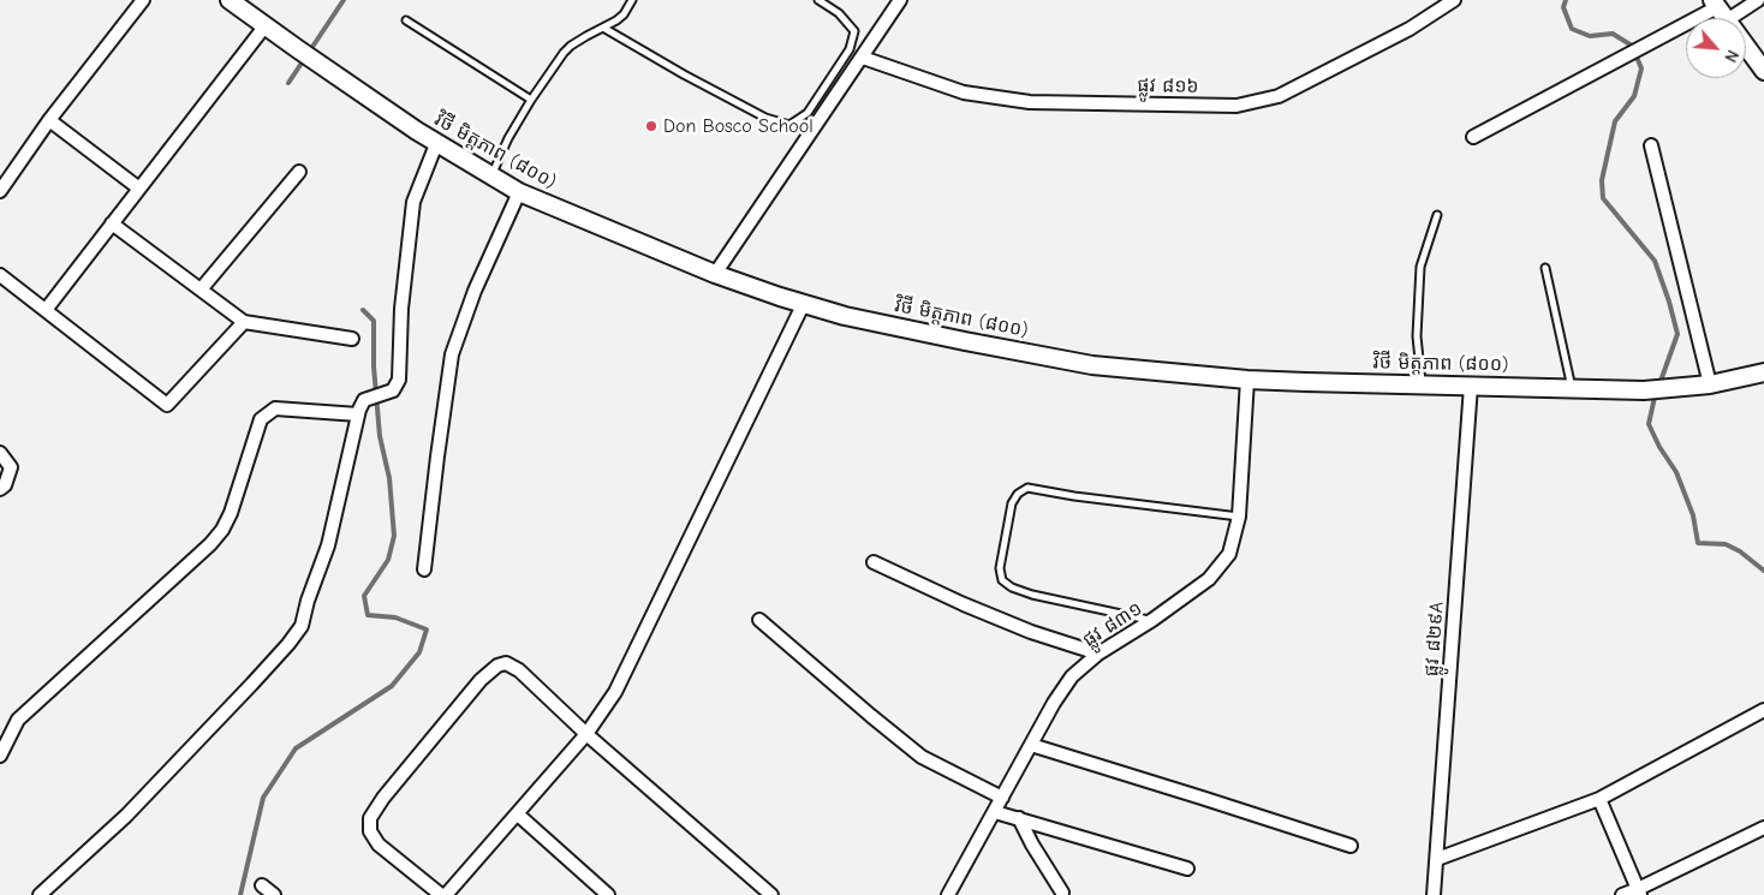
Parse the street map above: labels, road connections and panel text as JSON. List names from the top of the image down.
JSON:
{
  "streets": {
    "main road": ["វិថី មិត្តភាព (៨០០)"],
    "street": ["ផ្លូវ ៨១៦", "ផ្លូវ ៨៣១", "ផ្លូវ ៨២៩A"]
  },
  "crossings": [
    ["វិថី មិត្តភាព (៨០០)", "ផ្លូវ ៨៣១"],
    ["វិថី មិត្តភាព (៨០០)", "ផ្លូវ ៨២៩A"]
  ],
  "places": ["Don Bosco School"],
  "north": "bottom right"
}
